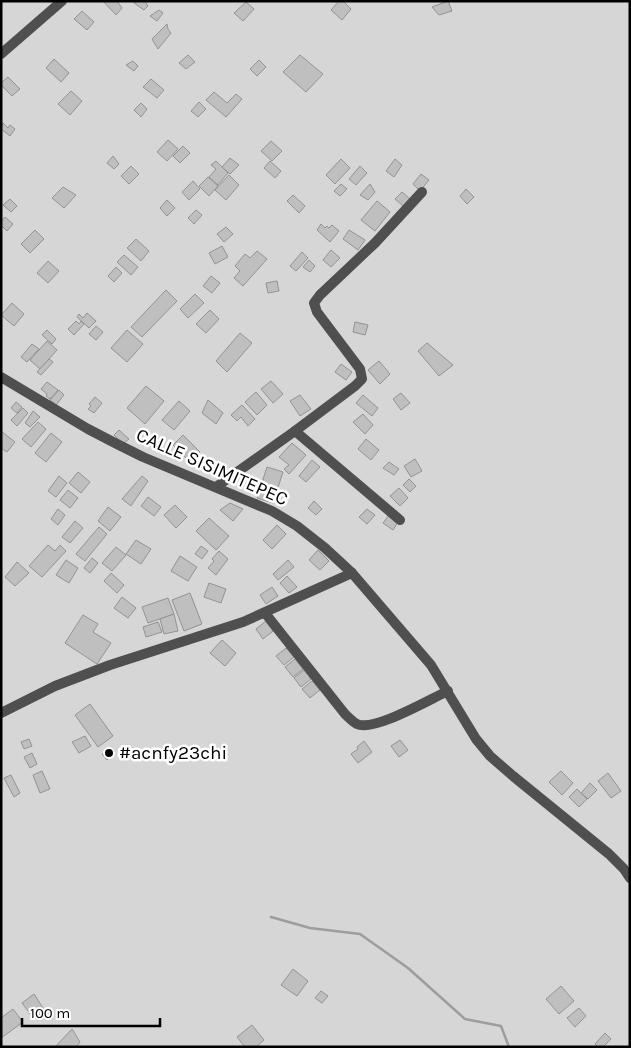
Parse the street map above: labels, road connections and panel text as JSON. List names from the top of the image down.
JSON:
{
  "streets": {
    "street": ["CALLE SISIMITEPEC"]
  },
  "places": ["#acnfy23chi"],
  "scale_bar": "100 m"
}
